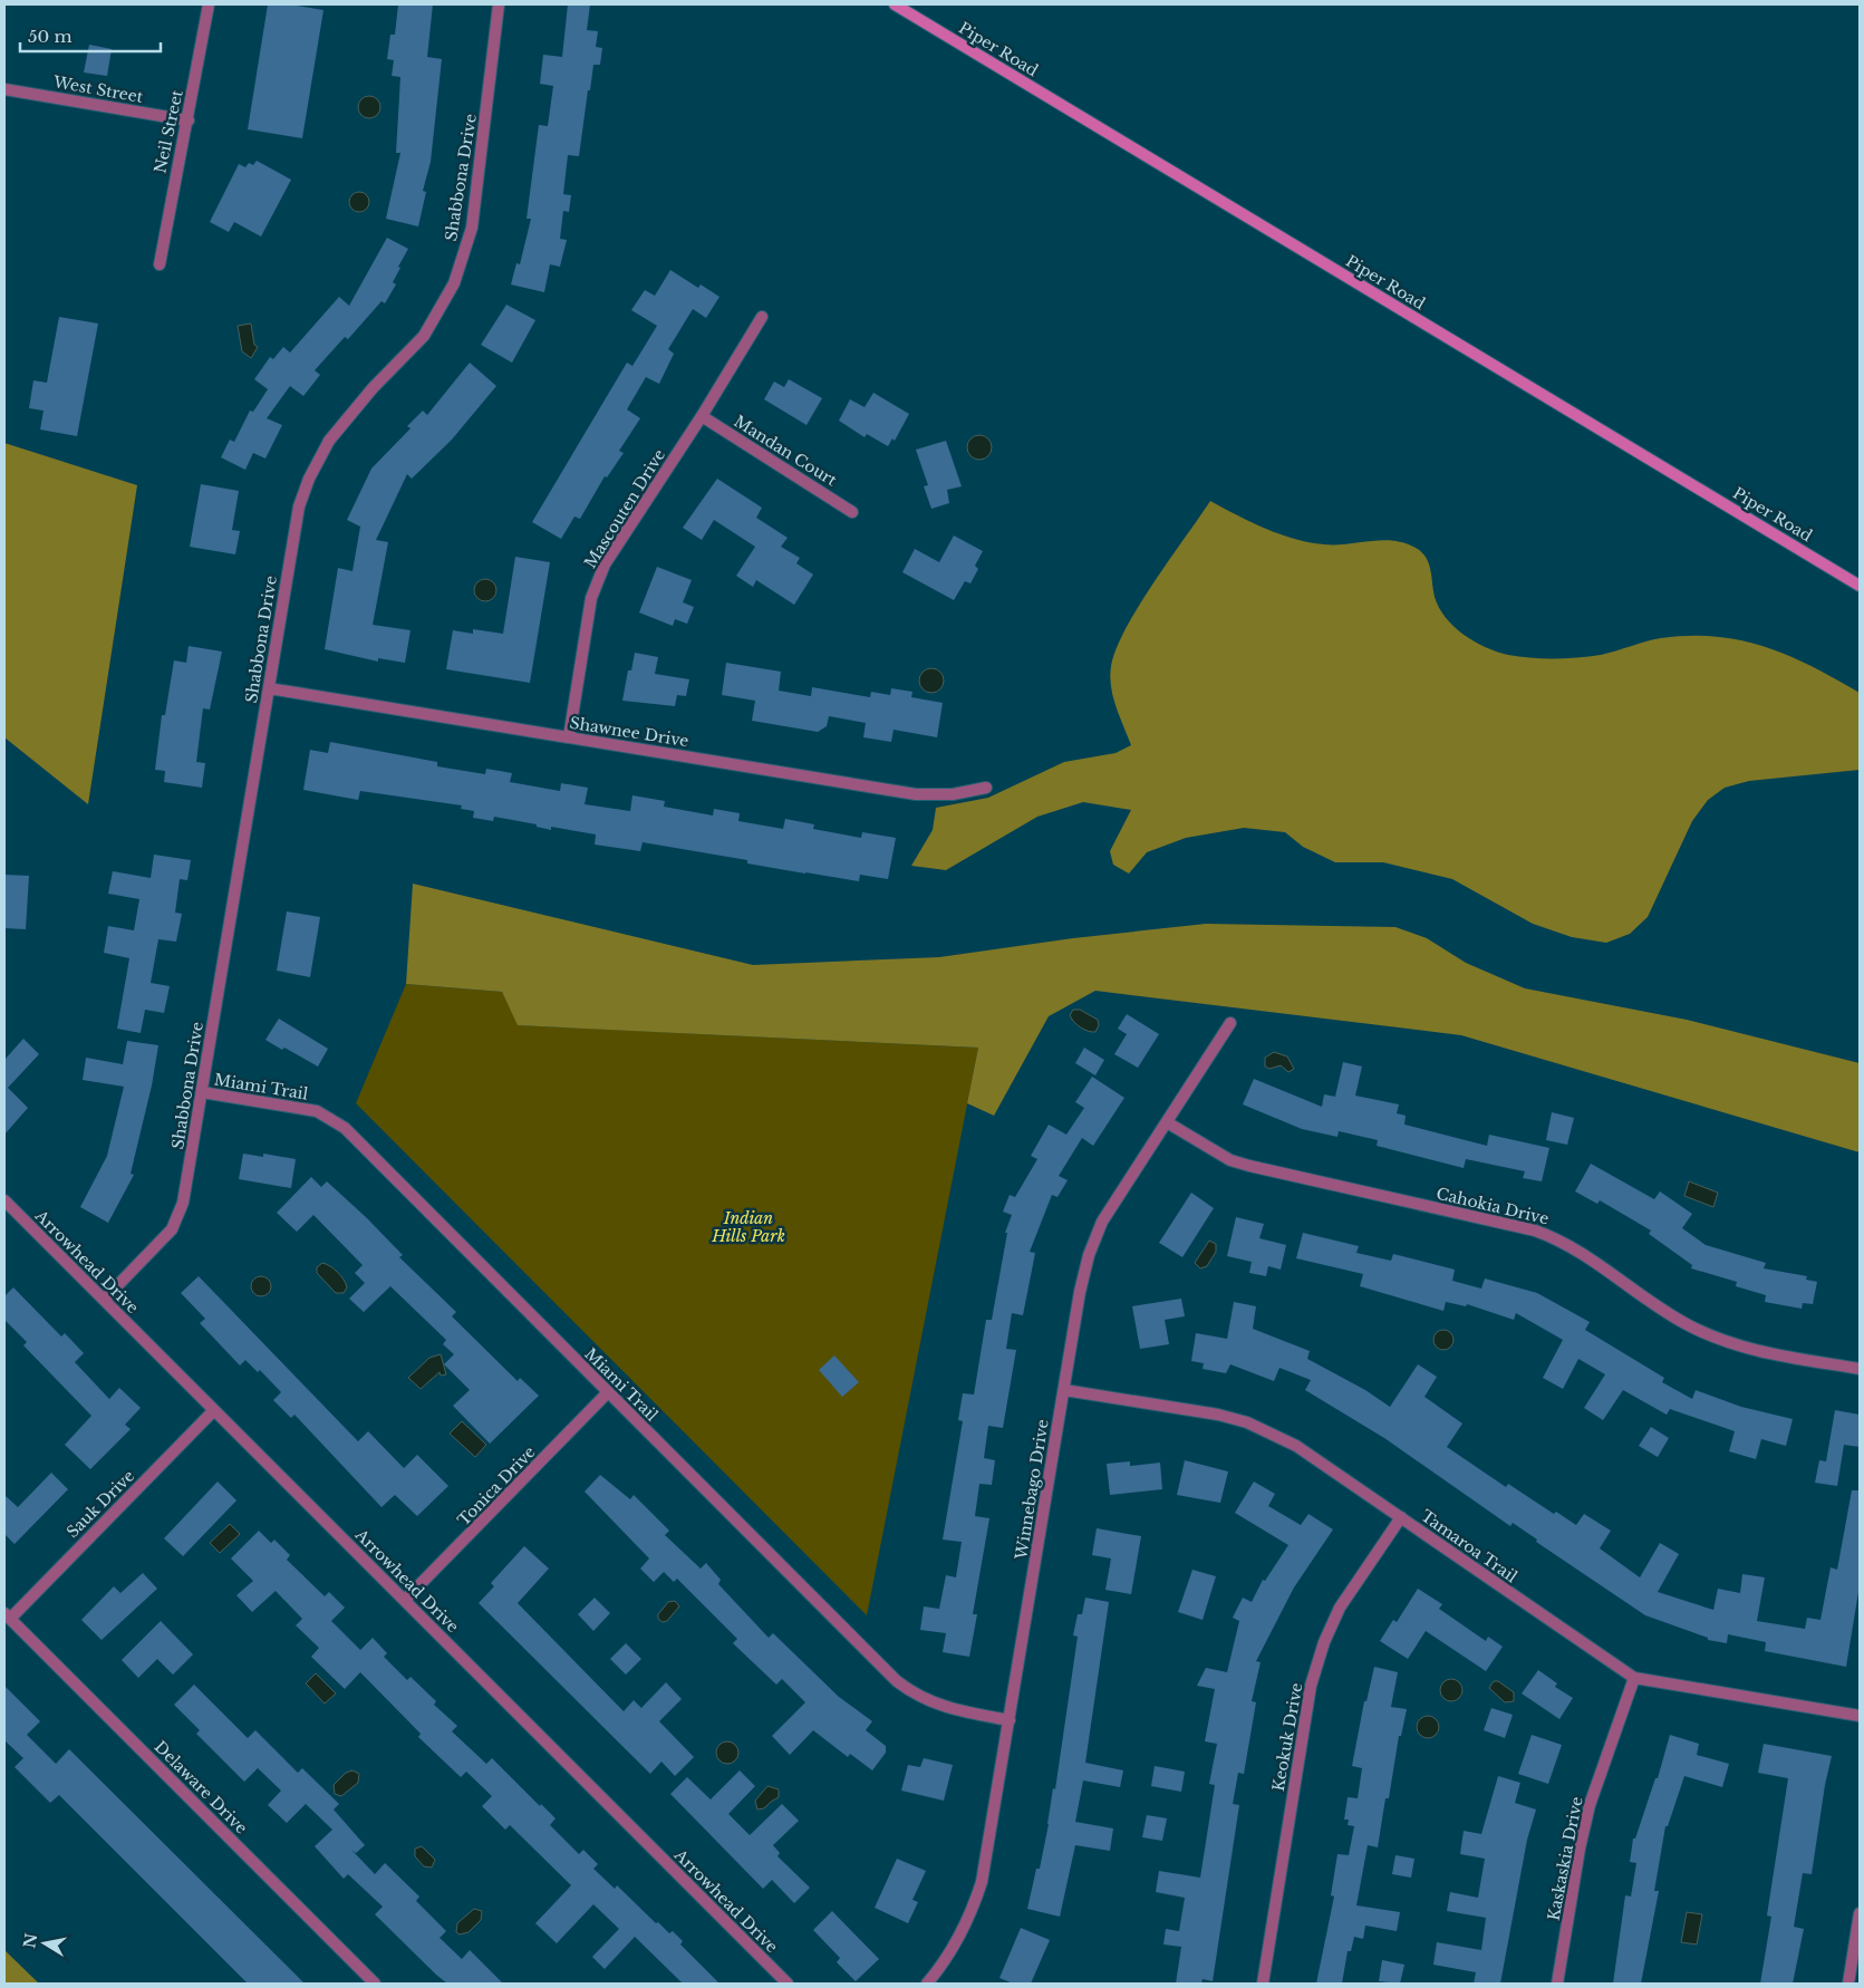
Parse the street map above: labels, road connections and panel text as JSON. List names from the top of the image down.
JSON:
{
  "streets": {
    "street": [
      "Piper Road",
      "West Street",
      "Neil Street",
      "Shabbona Drive",
      "Mandan Court",
      "Mascouten Drive",
      "Shawnee Drive",
      "Miami Trail",
      "Cahokia Drive",
      "Arrowhead Drive",
      "Tonica Drive",
      "Winnebago Drive",
      "Sauk Drive",
      "Tamaroa Trail",
      "Keokuk Drive",
      "Delaware Drive",
      "Kaskaskia Drive"
    ]
  },
  "crossings": [
    ["West Street", "Neil Street"],
    ["Shabbona Drive", "Shawnee Drive"],
    ["Shabbona Drive", "Miami Trail"],
    ["Shabbona Drive", "Arrowhead Drive"],
    ["Mandan Court", "Mascouten Drive"],
    ["Mascouten Drive", "Shawnee Drive"],
    ["Miami Trail", "Tonica Drive"],
    ["Miami Trail", "Winnebago Drive"],
    ["Cahokia Drive", "Winnebago Drive"],
    ["Arrowhead Drive", "Tonica Drive"],
    ["Arrowhead Drive", "Sauk Drive"],
    ["Winnebago Drive", "Tamaroa Trail"],
    ["Sauk Drive", "Delaware Drive"],
    ["Tamaroa Trail", "Keokuk Drive"],
    ["Tamaroa Trail", "Kaskaskia Drive"]
  ],
  "parks": ["Indian Hills Park"],
  "scale_bar": "50 m",
  "north": "left"
}
